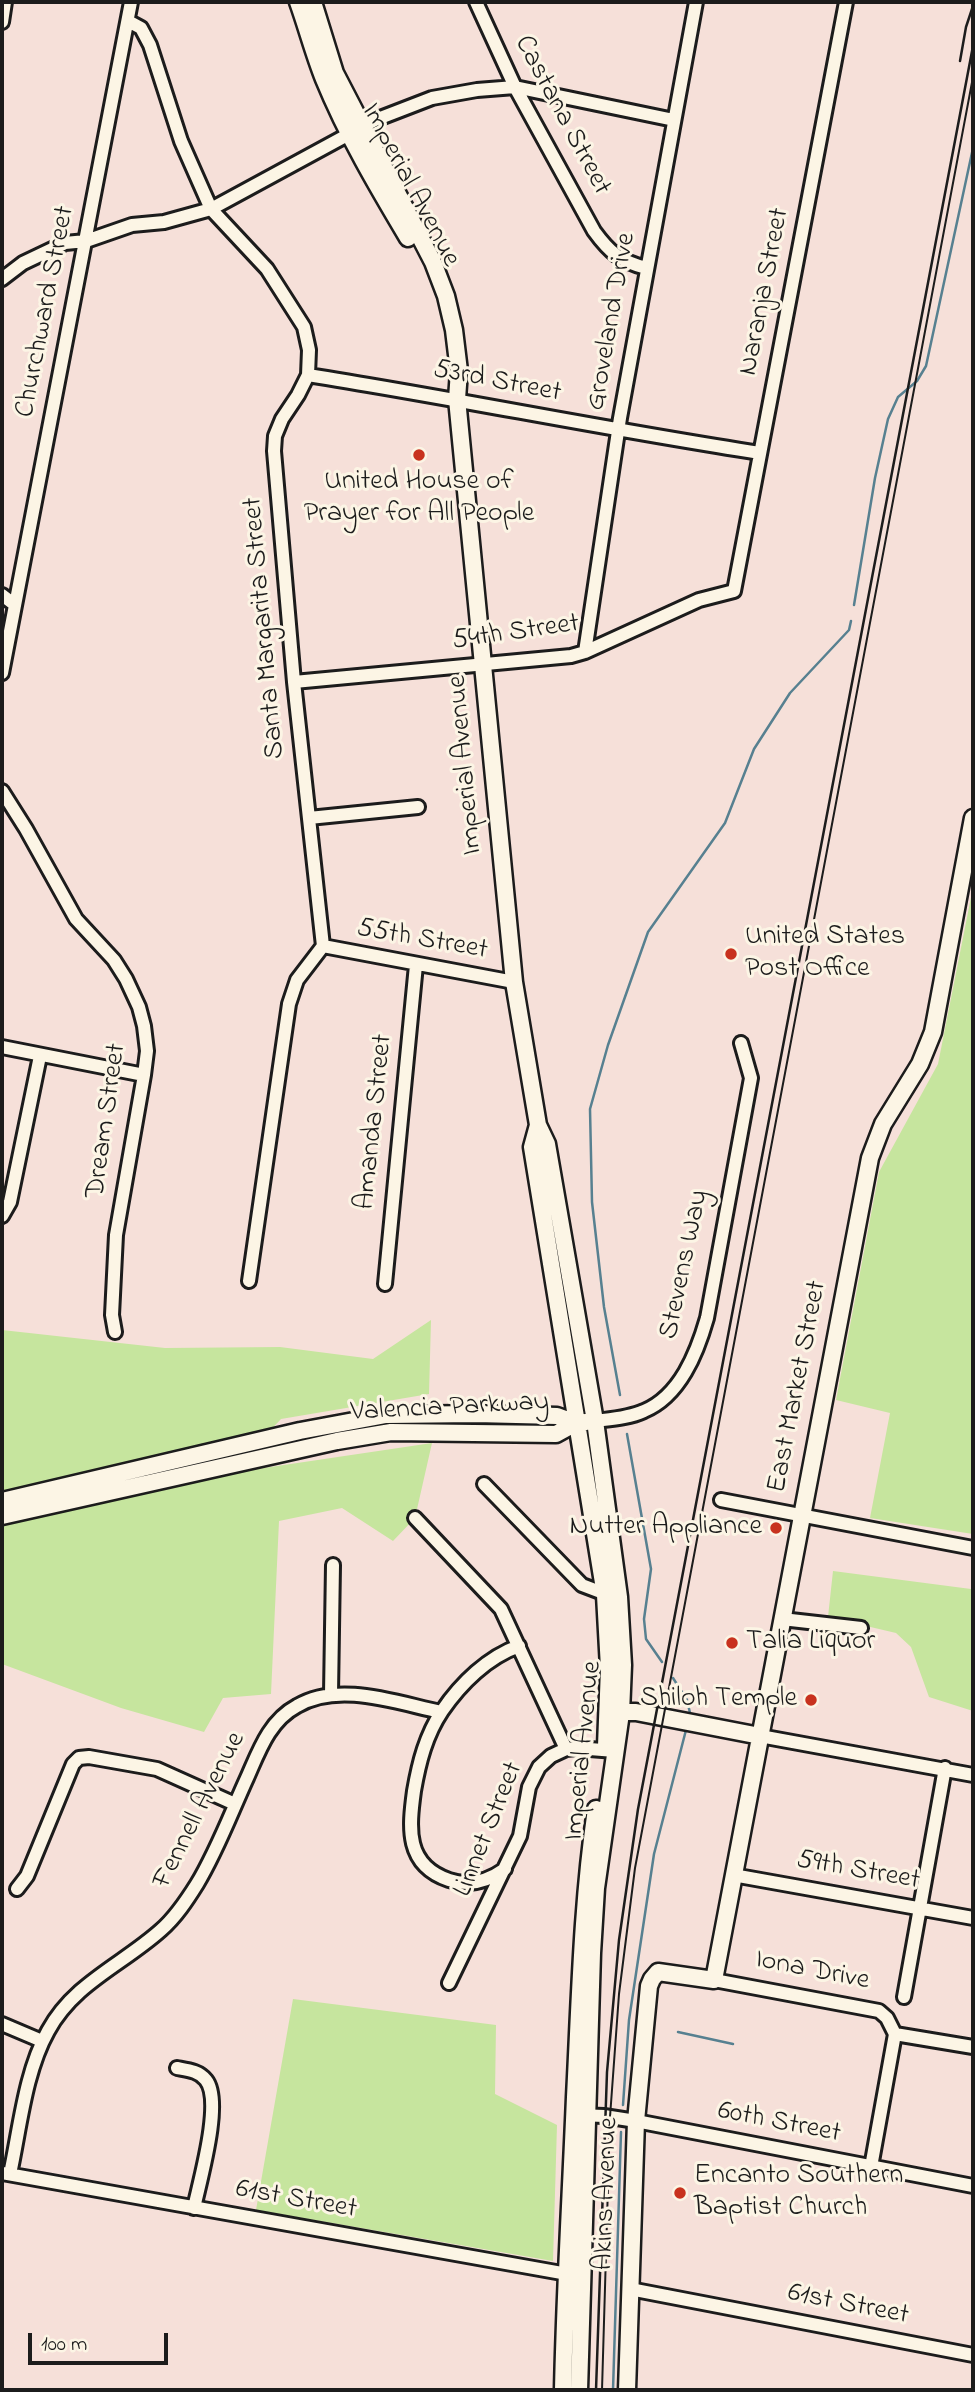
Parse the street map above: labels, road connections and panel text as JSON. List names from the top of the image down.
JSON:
{
  "streets": {
    "main road": [
      "Imperial Avenue",
      "Stevens Way",
      "East Market Street",
      "Valencia Parkway",
      "Iona Drive",
      "Akins Avenue"
    ],
    "street": [
      "Castana Street",
      "Naranja Street",
      "Churchward Street",
      "Groveland Drive",
      "53rd Street",
      "Santa Margarita Street",
      "54th Street",
      "55th Street",
      "Dream Street",
      "Amanda Street",
      "Fennell Avenue",
      "Linnet Street",
      "59th Street",
      "60th Street",
      "61st Street"
    ]
  },
  "crossings": [
    ["Castana Street", "Groveland Drive"],
    ["Imperial Avenue", "53rd Street"],
    ["Imperial Avenue", "54th Street"],
    ["Imperial Avenue", "55th Street"],
    ["Imperial Avenue", "Stevens Way"],
    ["Imperial Avenue", "Valencia Parkway"],
    ["Imperial Avenue", "Linnet Street"],
    ["Imperial Avenue", "60th Street"],
    ["Imperial Avenue", "61st Street"],
    ["Naranja Street", "53rd Street"],
    ["Naranja Street", "54th Street"],
    ["Groveland Drive", "53rd Street"],
    ["Groveland Drive", "54th Street"],
    ["53rd Street", "Santa Margarita Street"],
    ["Santa Margarita Street", "54th Street"],
    ["Santa Margarita Street", "55th Street"],
    ["55th Street", "Amanda Street"],
    ["Stevens Way", "Valencia Parkway"],
    ["East Market Street", "59th Street"],
    ["East Market Street", "Iona Drive"],
    ["Fennell Avenue", "61st Street"],
    ["Iona Drive", "Akins Avenue"],
    ["60th Street", "Akins Avenue"],
    ["Akins Avenue", "61st Street"]
  ],
  "places": [
    "United House of Prayer for All People",
    "United States Post Office",
    "Nutter Appliance",
    "Talia Liquor",
    "Shiloh Temple",
    "Encanto Southern Baptist Church"
  ],
  "scale_bar": "100 m"
}
